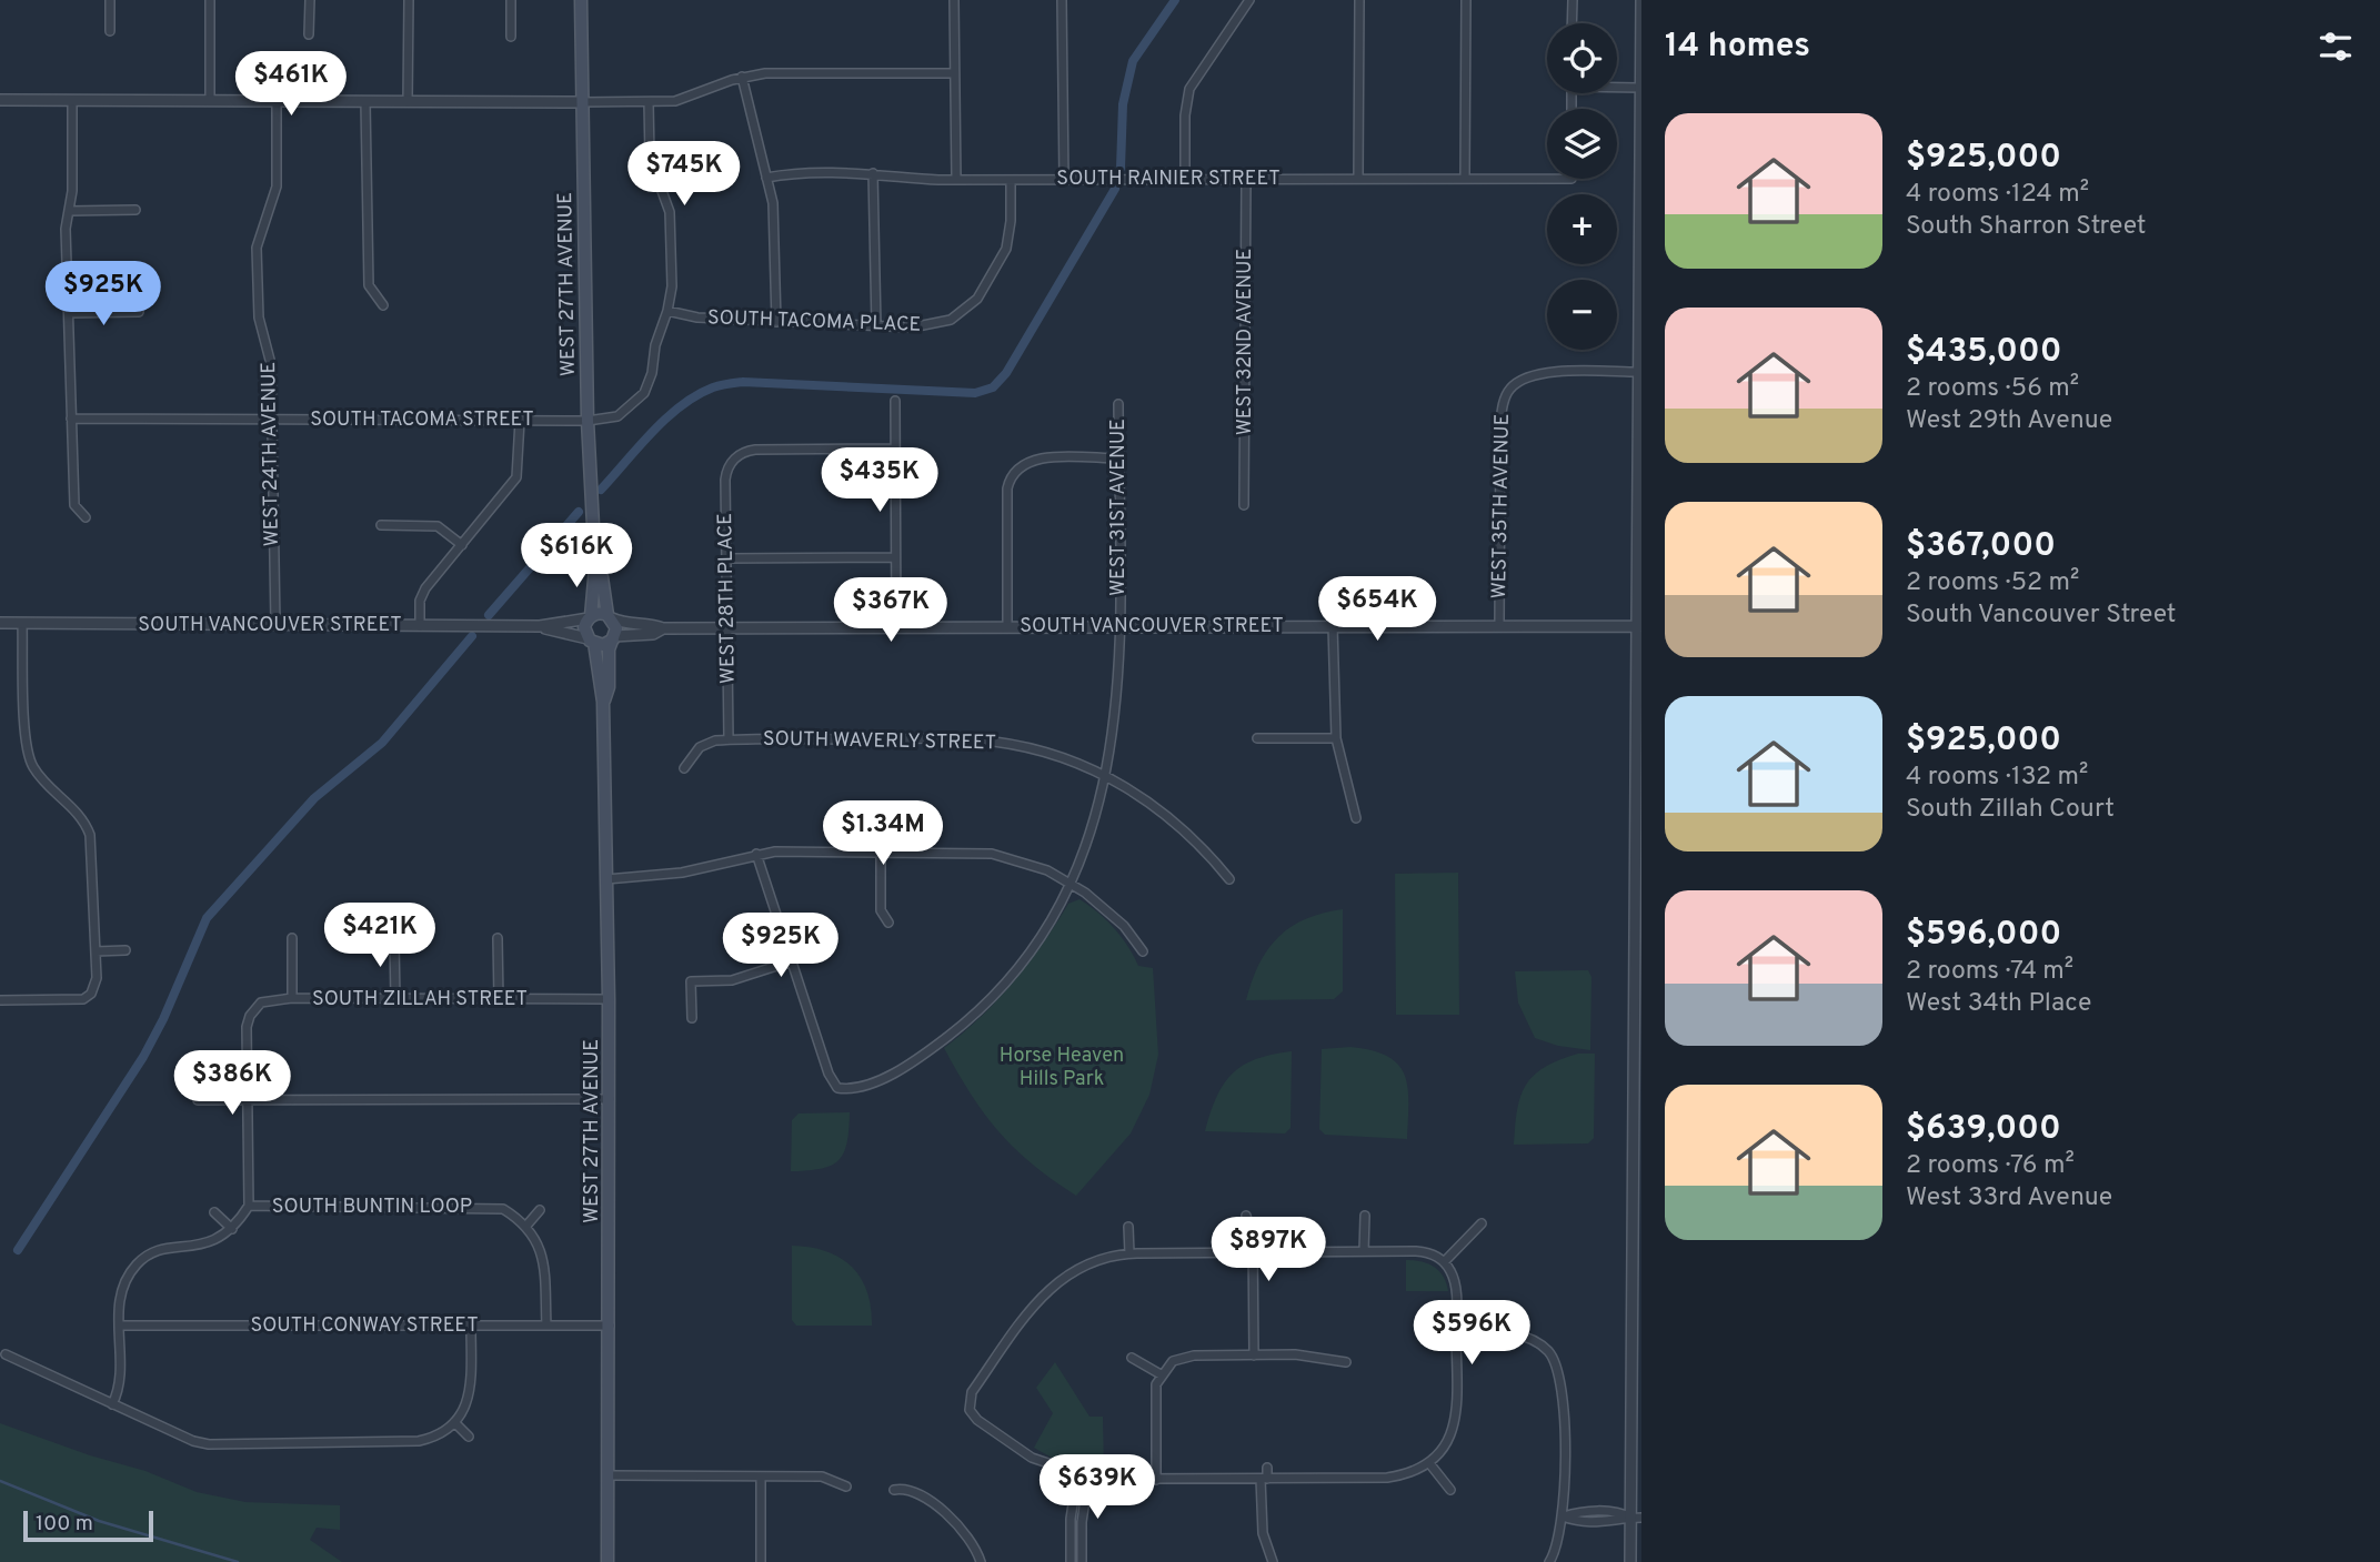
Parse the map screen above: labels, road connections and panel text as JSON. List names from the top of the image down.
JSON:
{
  "streets": {
    "main road": ["WEST 27TH AVENUE"],
    "street": [
      "SOUTH RAINIER STREET",
      "SOUTH TACOMA PLACE",
      "WEST 32ND AVENUE",
      "SOUTH TACOMA STREET",
      "WEST 24TH AVENUE",
      "WEST 35TH AVENUE",
      "WEST 31ST AVENUE",
      "WEST 28TH PLACE",
      "SOUTH VANCOUVER STREET",
      "SOUTH WAVERLY STREET",
      "SOUTH ZILLAH STREET",
      "SOUTH BUNTIN LOOP",
      "SOUTH CONWAY STREET"
    ]
  },
  "crossings": [
    ["SOUTH RAINIER STREET", "SOUTH TACOMA PLACE"],
    ["SOUTH RAINIER STREET", "WEST 32ND AVENUE"],
    ["WEST 27TH AVENUE", "SOUTH TACOMA STREET"],
    ["WEST 27TH AVENUE", "SOUTH VANCOUVER STREET"],
    ["WEST 27TH AVENUE", "SOUTH ZILLAH STREET"],
    ["WEST 27TH AVENUE", "SOUTH CONWAY STREET"],
    ["SOUTH TACOMA STREET", "WEST 24TH AVENUE"],
    ["WEST 24TH AVENUE", "SOUTH VANCOUVER STREET"],
    ["WEST 35TH AVENUE", "SOUTH VANCOUVER STREET"],
    ["WEST 31ST AVENUE", "SOUTH VANCOUVER STREET"],
    ["WEST 31ST AVENUE", "SOUTH WAVERLY STREET"],
    ["WEST 28TH PLACE", "SOUTH VANCOUVER STREET"],
    ["WEST 28TH PLACE", "SOUTH WAVERLY STREET"],
    ["SOUTH BUNTIN LOOP", "SOUTH CONWAY STREET"]
  ],
  "parks": ["Horse Heaven Hills Park"],
  "scale_bar": "100 m",
  "page": {
    "heading": "14 homes",
    "map_buttons": ["+", "−"],
    "price": [
      "$461K",
      "$745K",
      "$925K",
      "$435K",
      "$616K",
      "$654K",
      "$367K",
      "$1.34M",
      "$421K",
      "$925K",
      "$386K",
      "$897K",
      "$596K",
      "$639K"
    ],
    "list": [
      {
        "name": "$925,000",
        "note": "4 rooms · 124 m² · South Sharron Street"
      },
      {
        "name": "$435,000",
        "note": "2 rooms · 56 m² · West 29th Avenue"
      },
      {
        "name": "$367,000",
        "note": "2 rooms · 52 m² · South Vancouver Street"
      },
      {
        "name": "$925,000",
        "note": "4 rooms · 132 m² · South Zillah Court"
      },
      {
        "name": "$596,000",
        "note": "2 rooms · 74 m² · West 34th Place"
      },
      {
        "name": "$639,000",
        "note": "2 rooms · 76 m² · West 33rd Avenue"
      }
    ],
    "scale": "100 m"
  }
}
